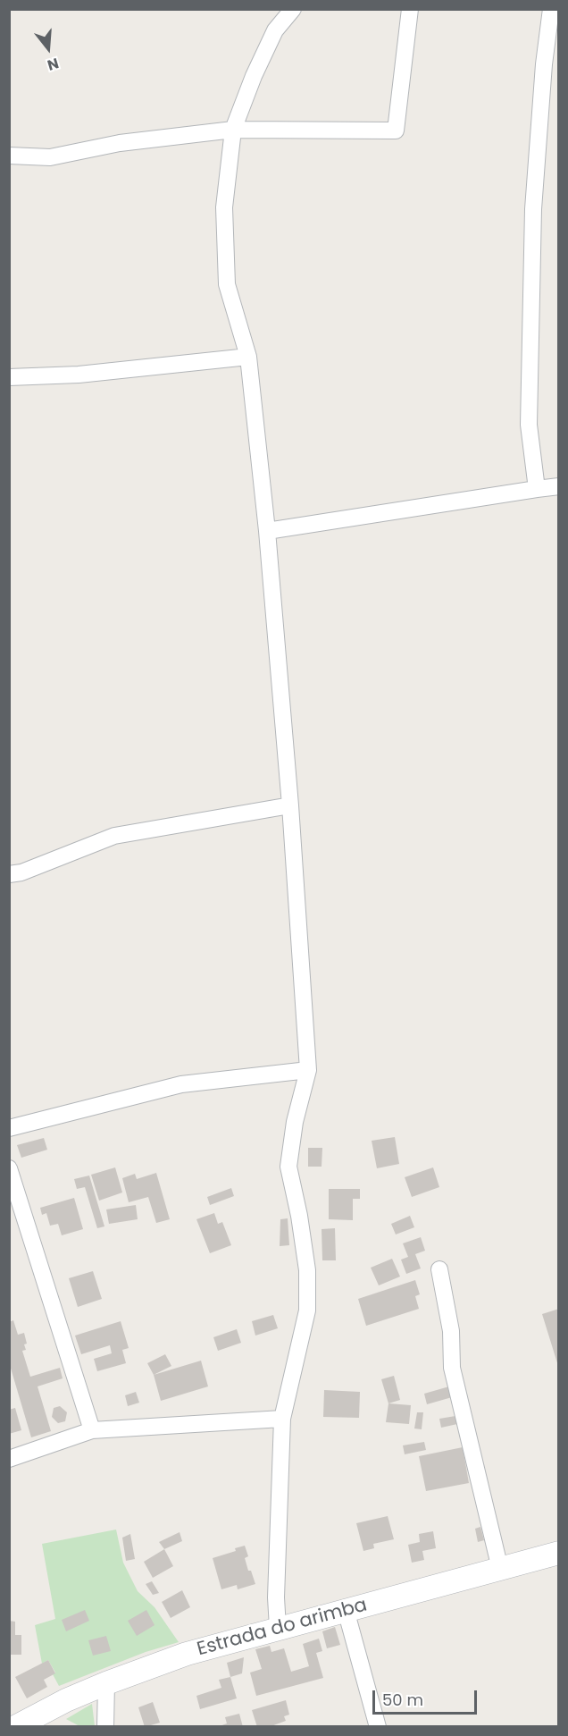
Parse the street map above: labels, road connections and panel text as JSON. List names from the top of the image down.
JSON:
{
  "streets": {
    "main road": ["Estrada do arimba"]
  },
  "scale_bar": "50 m",
  "north": "bottom"
}
